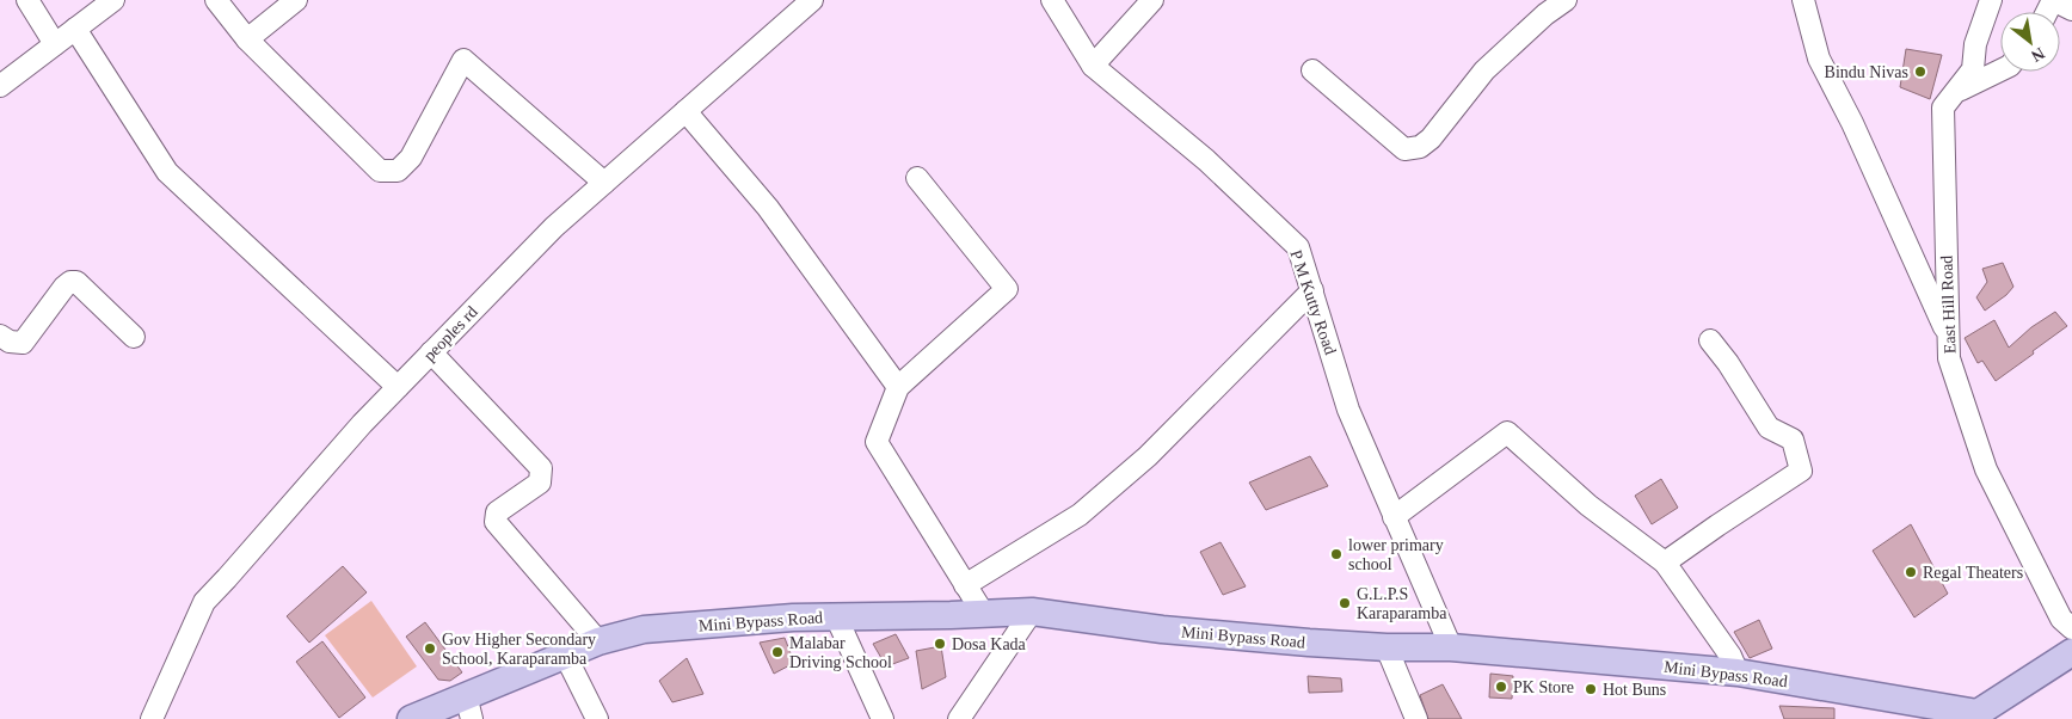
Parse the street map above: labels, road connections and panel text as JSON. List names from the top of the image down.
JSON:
{
  "streets": {
    "main road": ["Mini Bypass Road"],
    "street": ["P M Kutty Road", "East Hill Road", "peoples rd"]
  },
  "crossings": [
    ["P M Kutty Road", "Mini Bypass Road"]
  ],
  "places": [
    "Bindu Nivas",
    "lower primary school",
    "Regal Theaters",
    "G.L.P.S Karaparamba",
    "Dosa Kada",
    "Gov Higher Secondary School, Karaparamba",
    "Malabar Driving School",
    "PK Store",
    "Hot Buns"
  ],
  "north": "bottom right"
}
